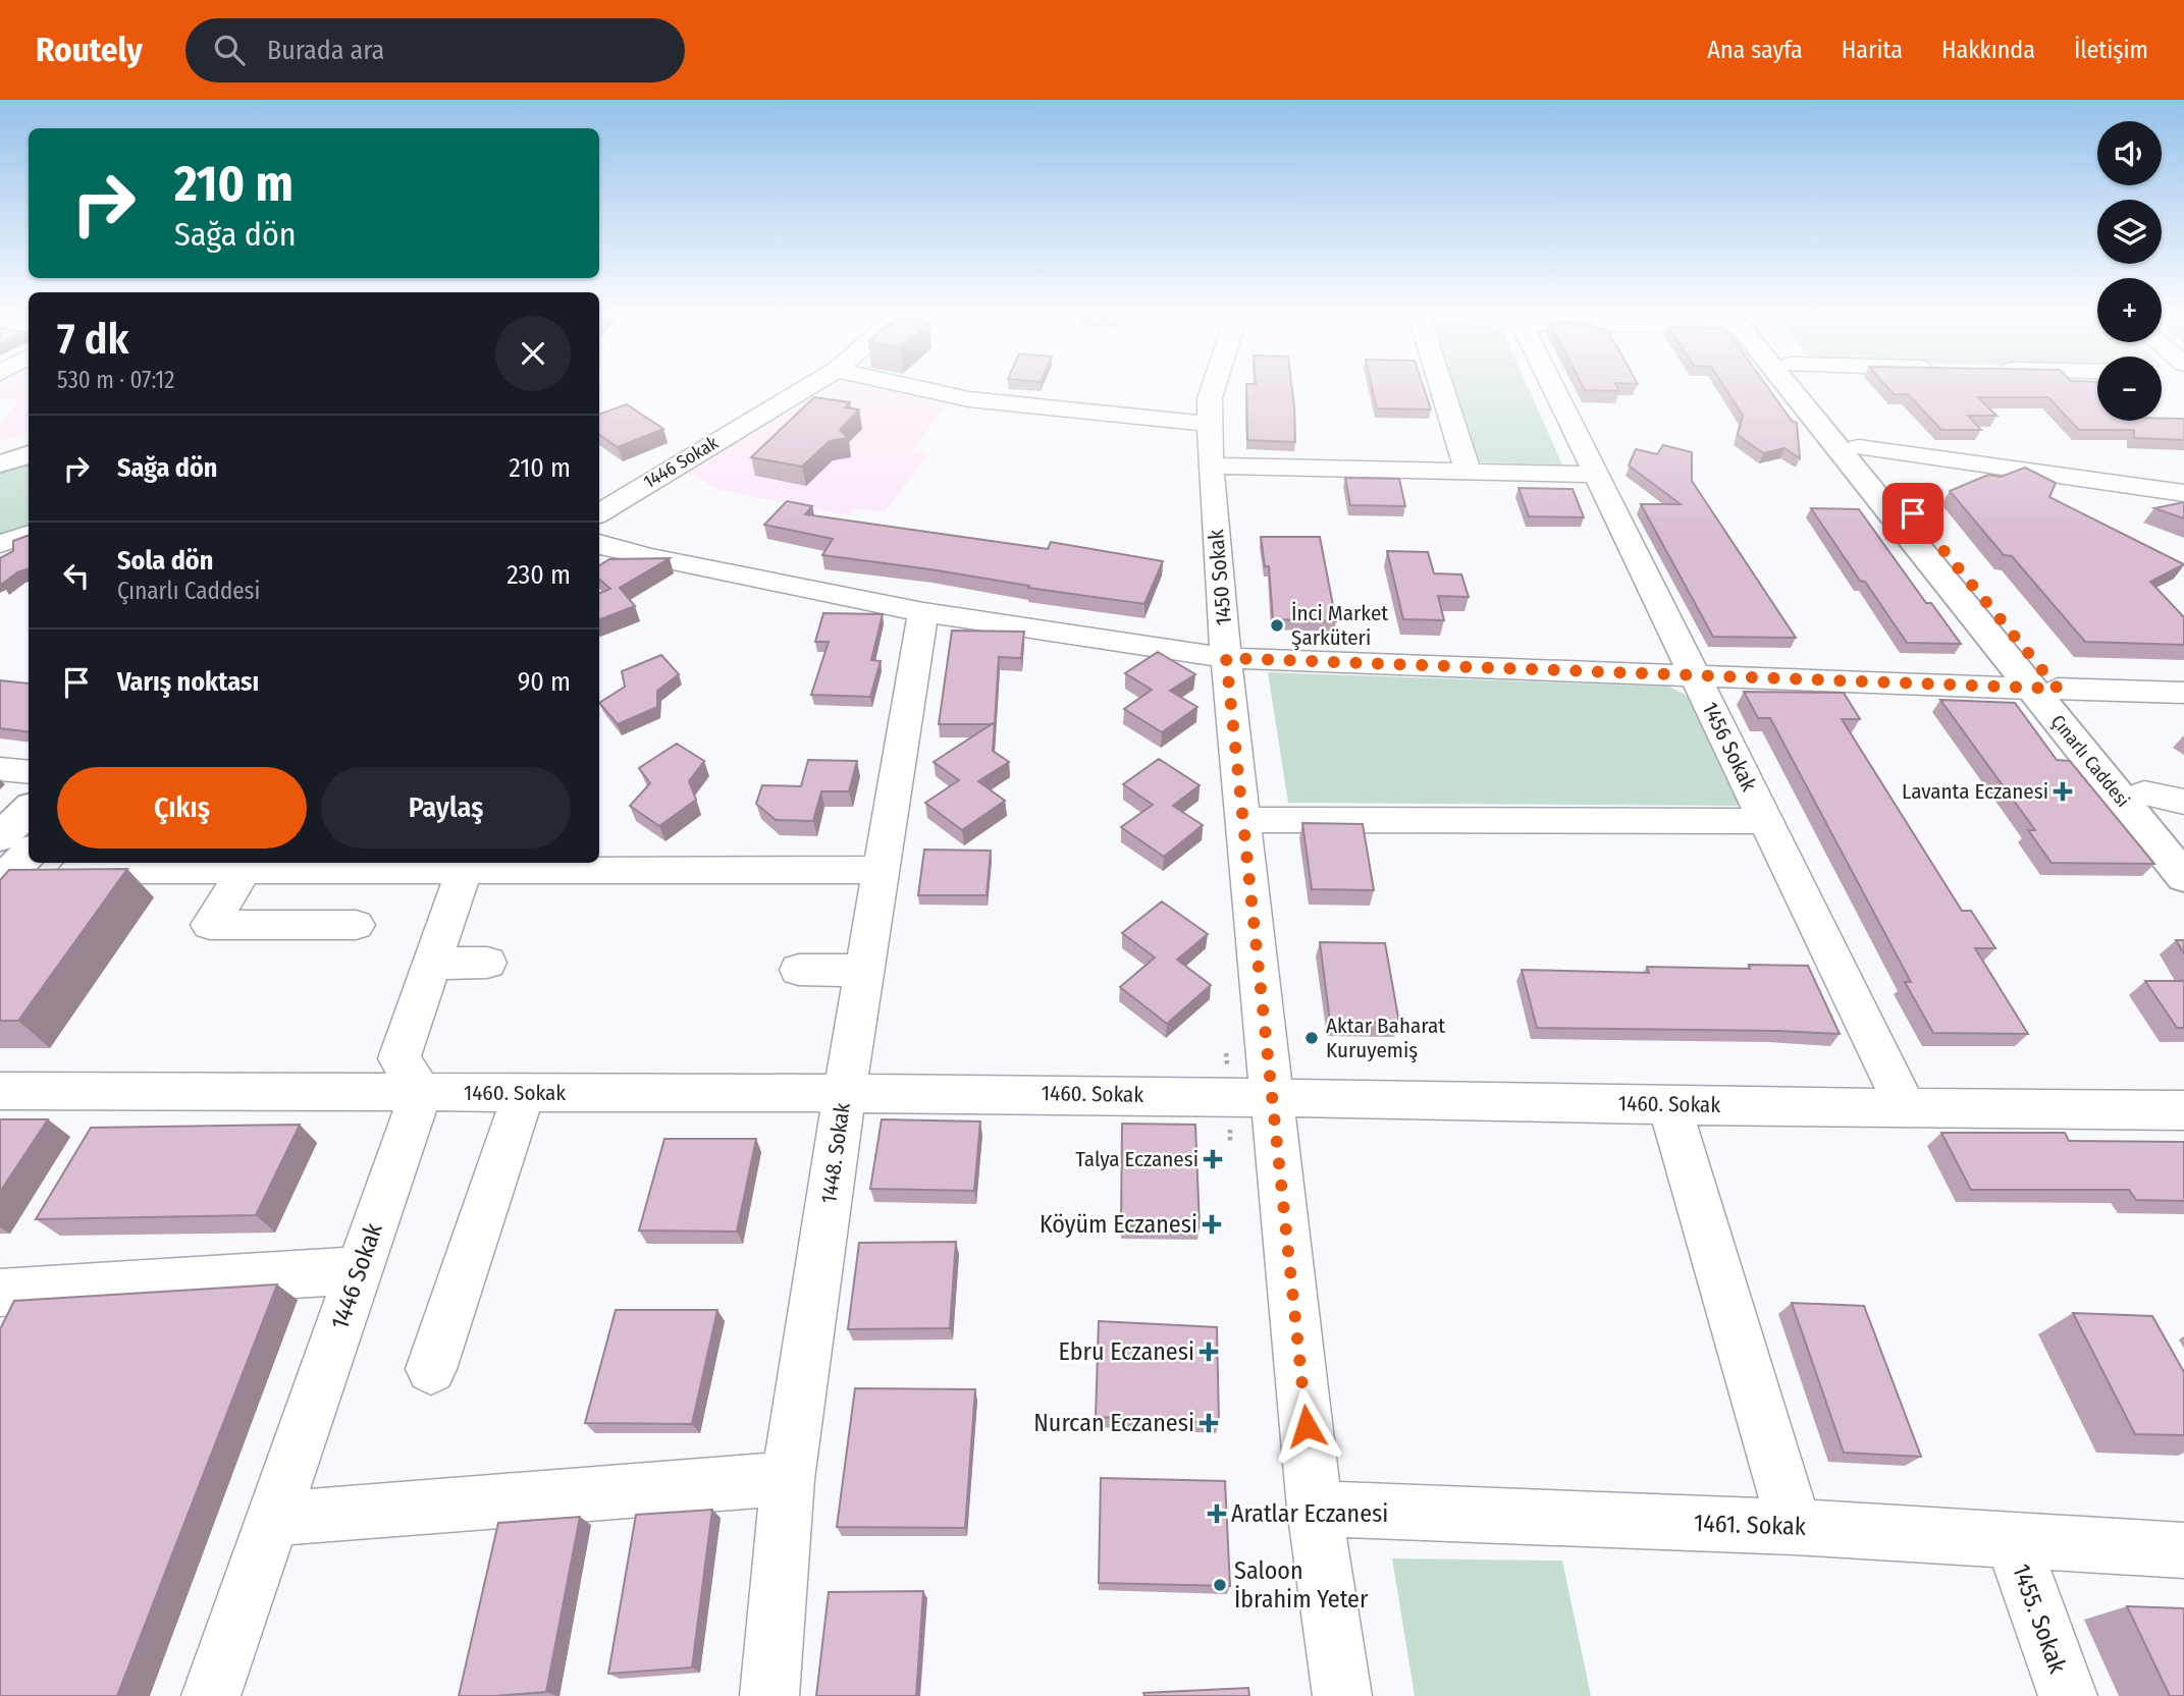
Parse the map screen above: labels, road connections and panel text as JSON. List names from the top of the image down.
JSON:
{
  "streets": {
    "main road": ["Çınarlı Caddesi"],
    "street": [
      "1446 Sokak",
      "1450 Sokak",
      "1456 Sokak",
      "1460. Sokak",
      "1448. Sokak",
      "1461. Sokak",
      "1455. Sokak"
    ]
  },
  "crossings": [
    ["1446 Sokak", "1460. Sokak"],
    ["1450 Sokak", "1460. Sokak"],
    ["1450 Sokak", "1461. Sokak"],
    ["1456 Sokak", "1460. Sokak"],
    ["1460. Sokak", "1448. Sokak"],
    ["1461. Sokak", "1455. Sokak"]
  ],
  "places": {
    "other": ["İnci Market Şarküteri", "Aktar Baharat Kuruyemiş", "Saloon İbrahim Yeter"],
    "health": [
      "Lavanta Eczanesi",
      "Talya Eczanesi",
      "Köyüm Eczanesi",
      "Ebru Eczanesi",
      "Nurcan Eczanesi",
      "Aratlar Eczanesi"
    ]
  },
  "page": {
    "header": "Routely",
    "search": "Burada ara",
    "nav": [
      "Ana sayfa",
      "Harita",
      "Hakkında",
      "İletişim"
    ],
    "map_buttons": ["+", "−"],
    "turn": ["210 m", "Sağa dön"],
    "heading": ["7 dk", "530 m · 07:12"],
    "list": [
      {
        "name": "Sağa dön",
        "value": "210 m"
      },
      {
        "name": "Sola dön",
        "note": "Çınarlı Caddesi",
        "value": "230 m"
      },
      {
        "name": "Varış noktası",
        "value": "90 m"
      }
    ],
    "buttons": ["Çıkış", "Paylaş"]
  }
}
